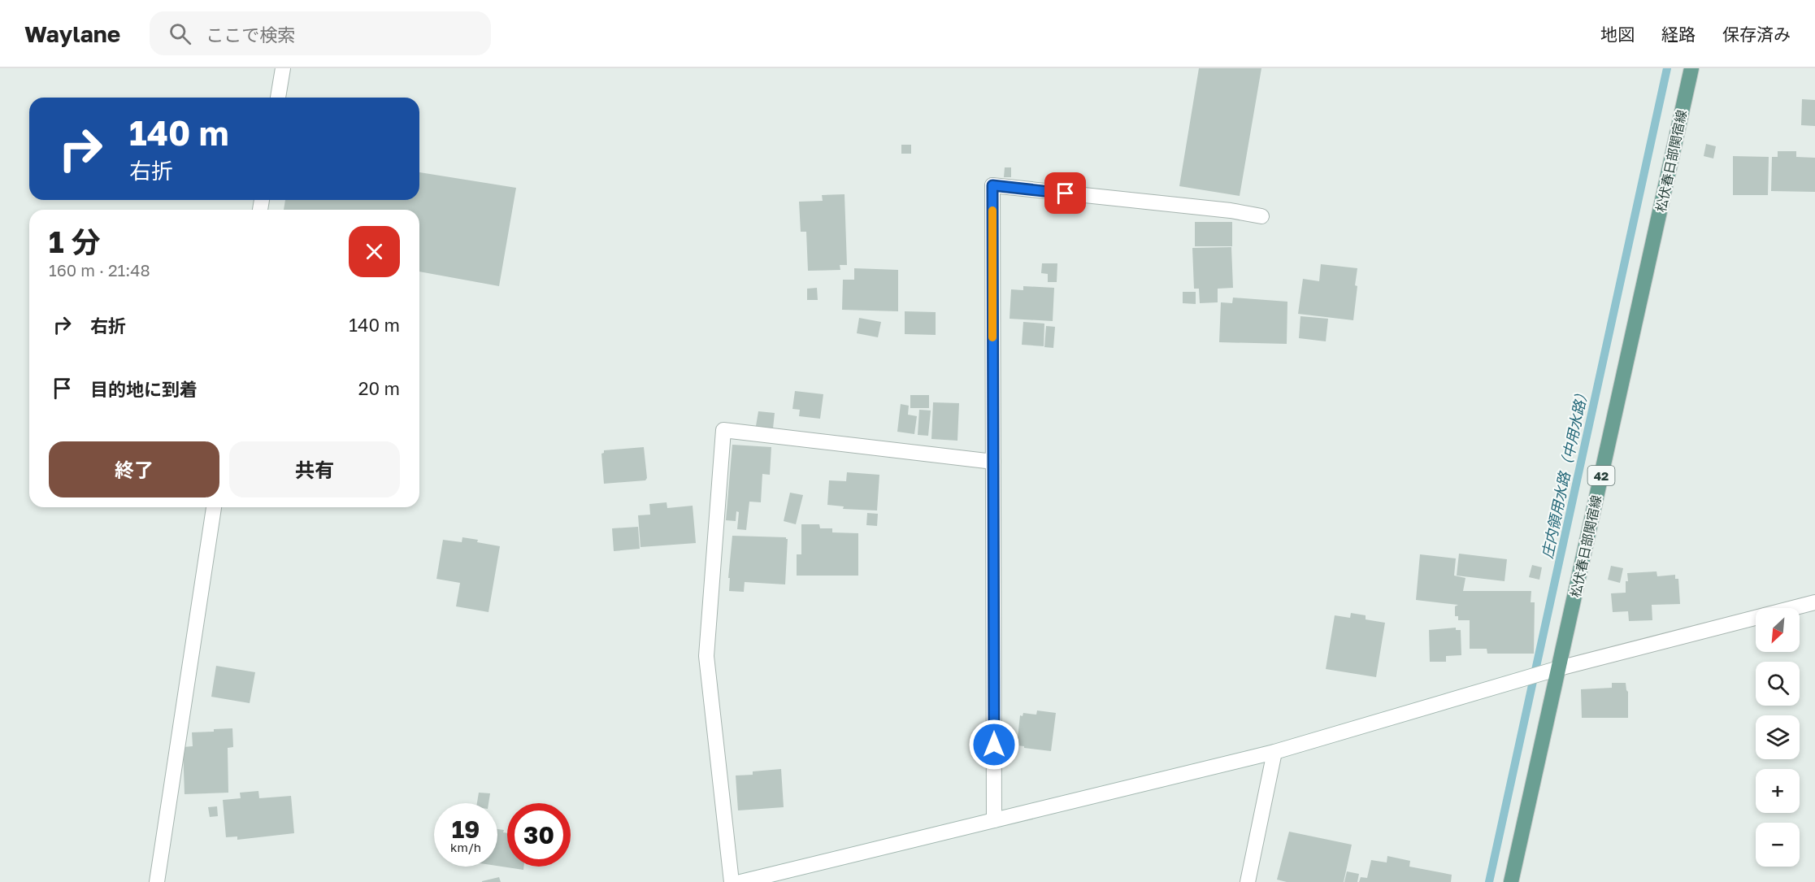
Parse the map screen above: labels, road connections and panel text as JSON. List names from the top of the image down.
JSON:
{
  "streets": {
    "main road": ["松伏春日部関宿線", "42"]
  },
  "water": ["庄内領用水路（中用水路）"],
  "north": "bottom left",
  "page": {
    "header": "Waylane",
    "search": "ここで検索",
    "nav": ["地図", "経路", "保存済み"],
    "turn": ["140 m", "右折"],
    "heading": ["1 分", "160 m · 21:48"],
    "list": [
      {
        "name": "右折",
        "value": "140 m"
      },
      {
        "name": "目的地に到着",
        "value": "20 m"
      }
    ],
    "buttons": ["終了", "共有"],
    "map_buttons": ["+", "−"],
    "speed": "19 km/h",
    "limit": "30"
  }
}
